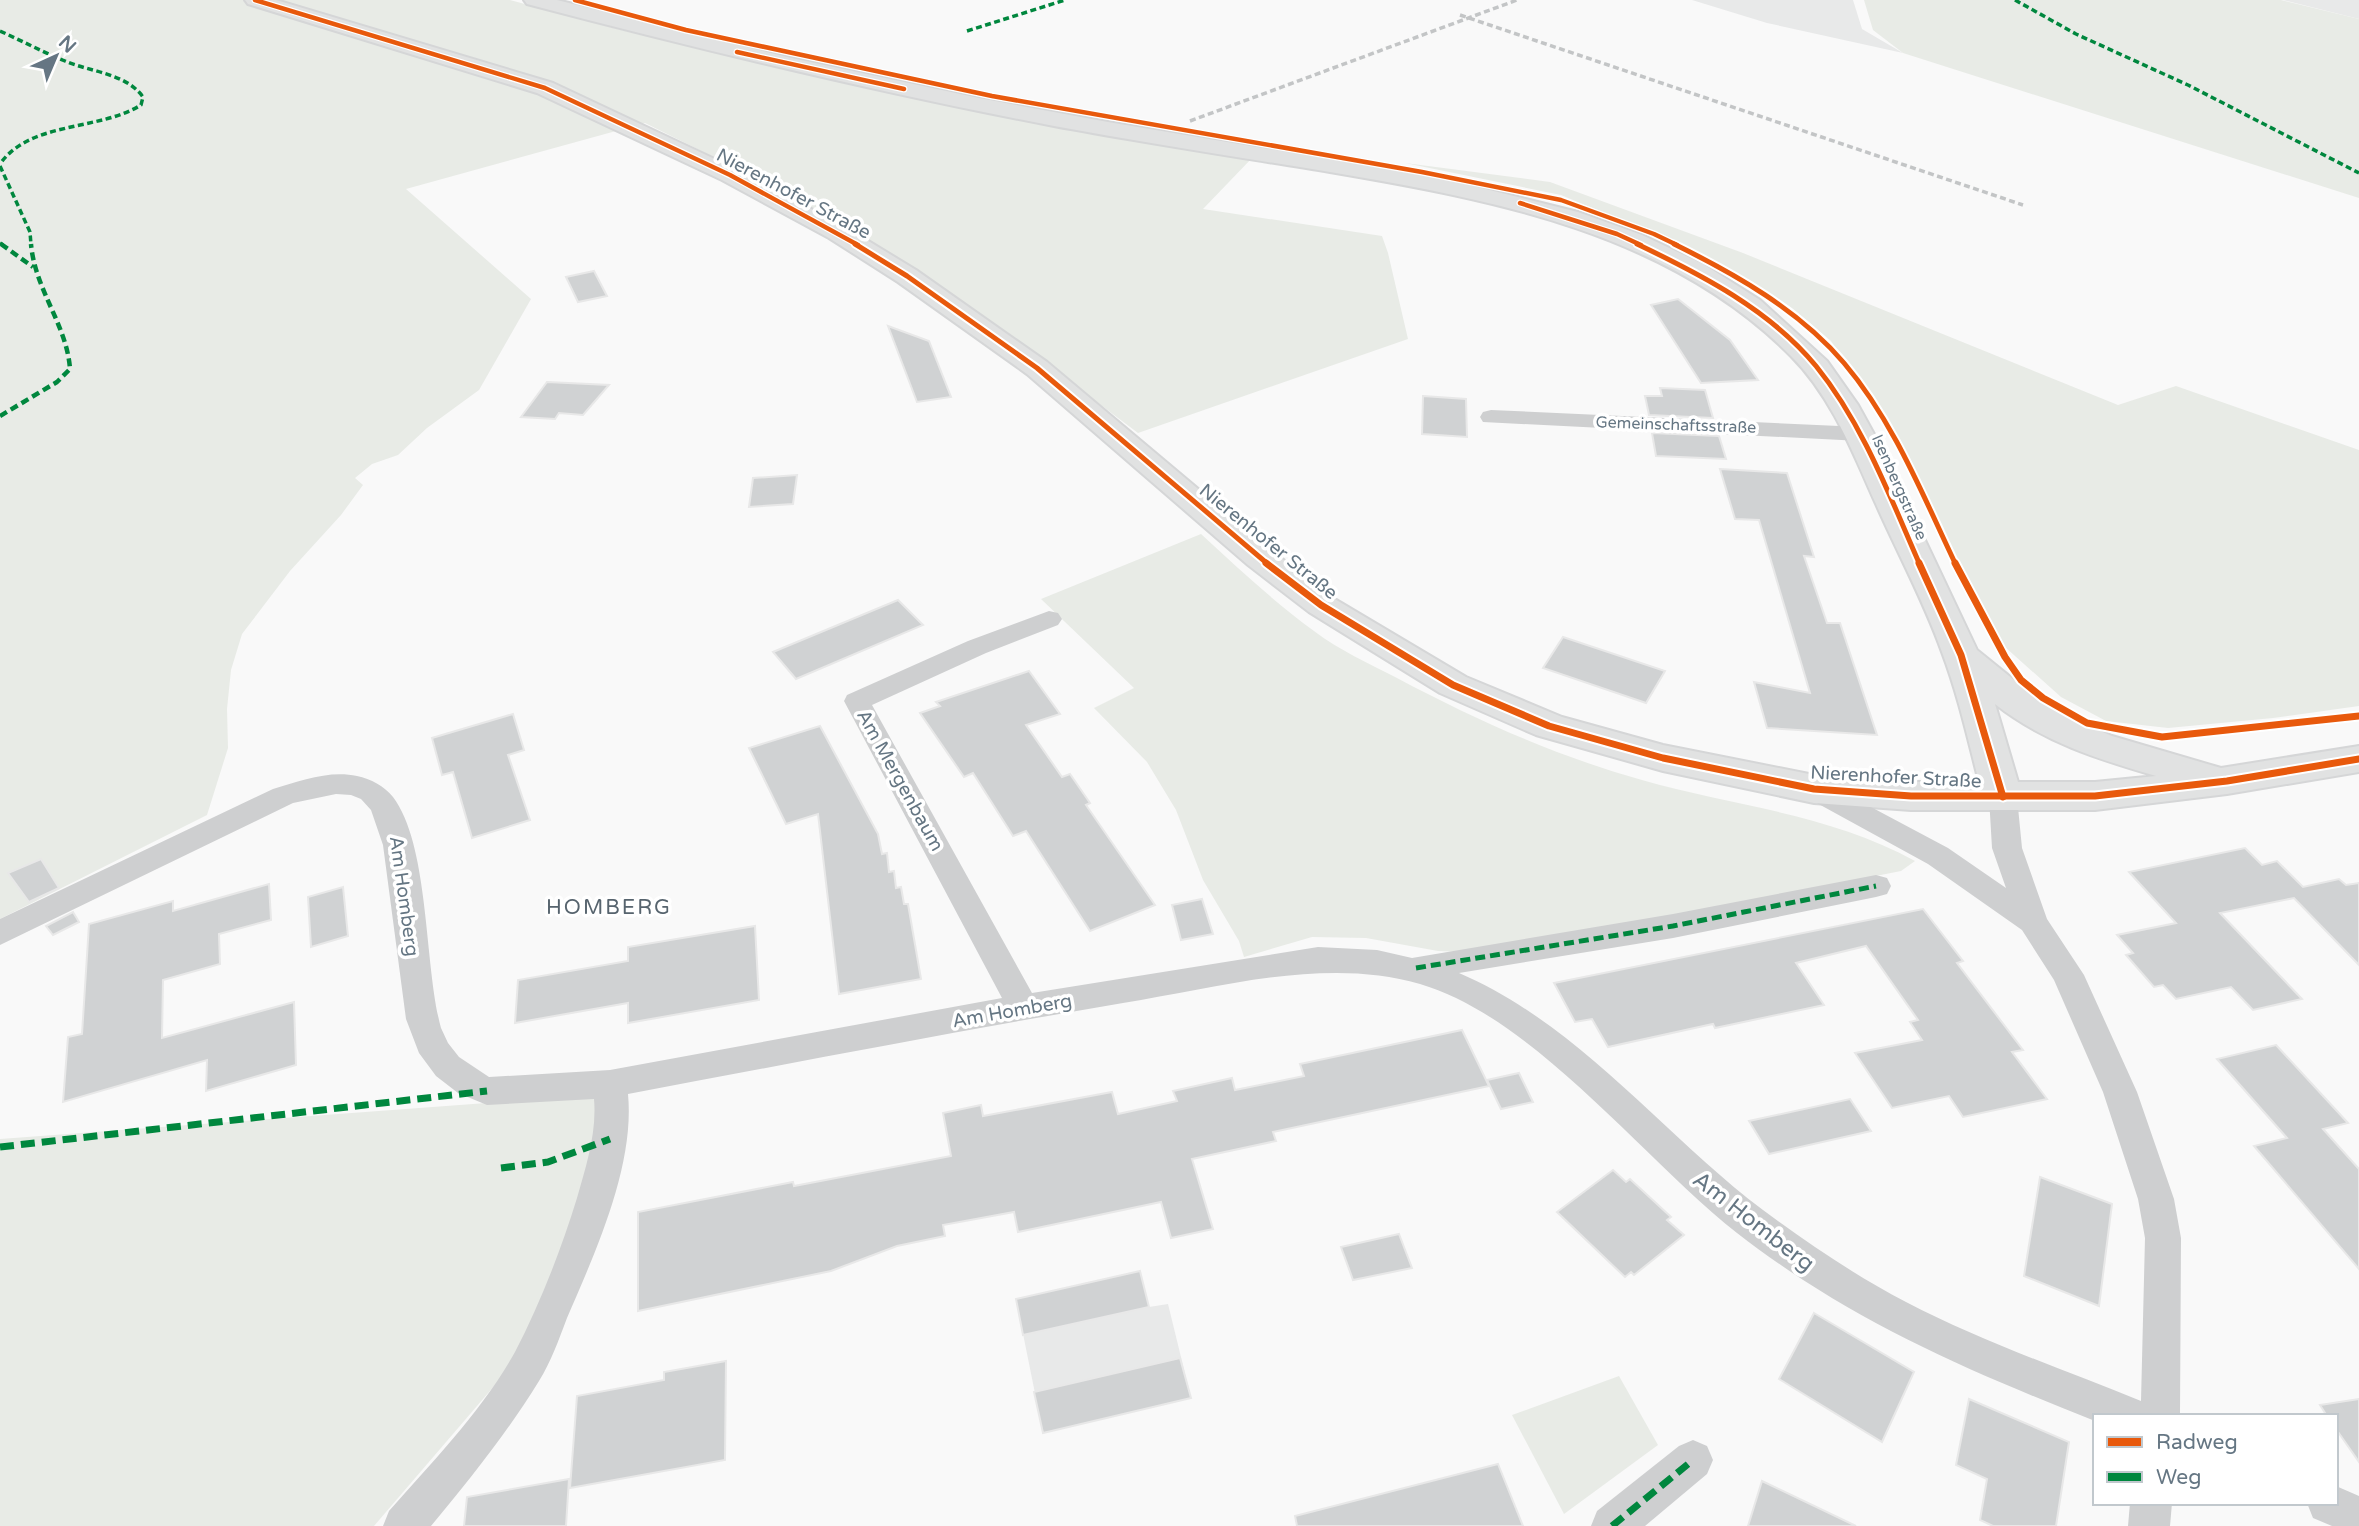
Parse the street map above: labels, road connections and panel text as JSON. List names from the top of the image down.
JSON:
{
  "streets": {
    "main road": ["Nierenhofer Straße", "Isenbergstraße"],
    "street": ["Gemeinschaftsstraße", "Am Mergenbaum", "Am Homberg"]
  },
  "crossings": [
    ["Nierenhofer Straße", "Isenbergstraße"],
    ["Gemeinschaftsstraße", "Isenbergstraße"],
    ["Am Mergenbaum", "Am Homberg"]
  ],
  "districts": ["HOMBERG"],
  "legend": ["Radweg", "Weg"],
  "north": "top right"
}
